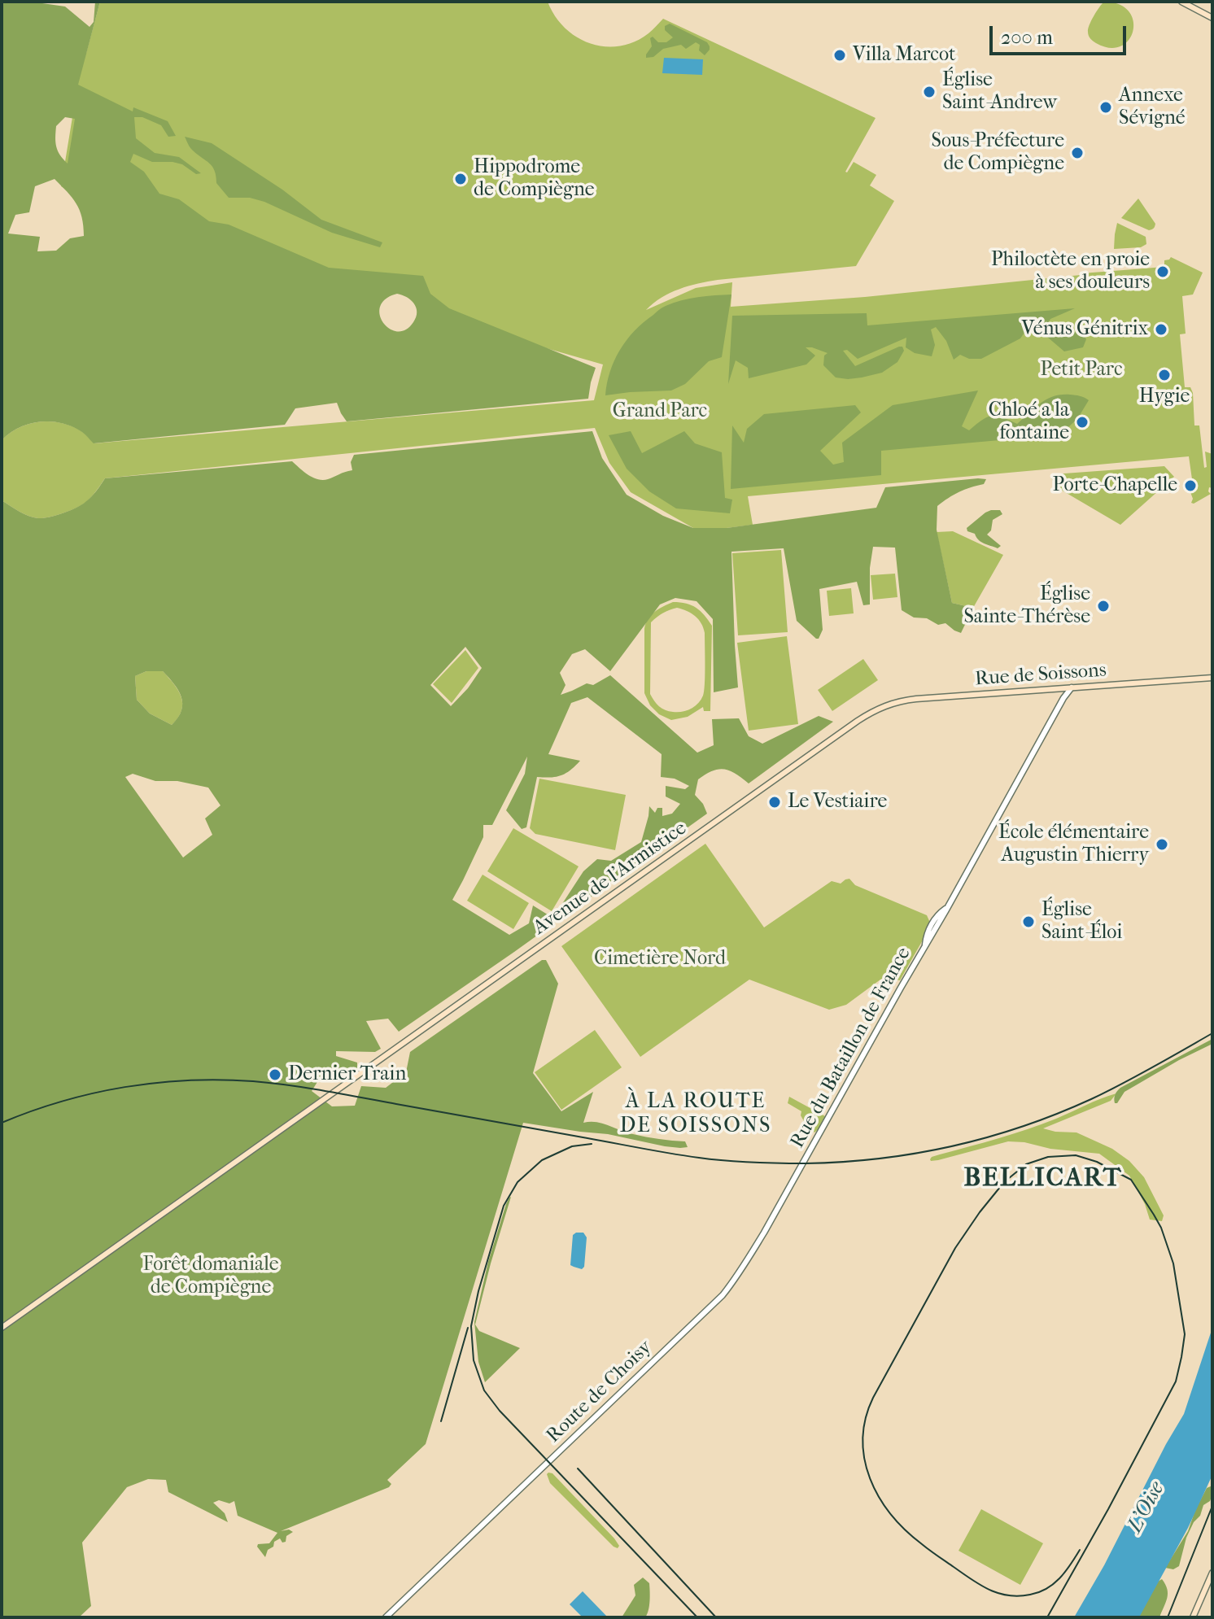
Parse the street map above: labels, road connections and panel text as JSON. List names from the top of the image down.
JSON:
{
  "streets": {
    "main road": ["Rue de Soissons", "Avenue de l'Armistice"],
    "street": ["Rue du Bataillon de France", "Route de Choisy"]
  },
  "crossings": [
    ["Rue de Soissons", "Avenue de l'Armistice"],
    ["Rue de Soissons", "Rue du Bataillon de France"],
    ["Rue du Bataillon de France", "Route de Choisy"]
  ],
  "districts": ["À LA ROUTE DE SOISSONS", "BELLICART"],
  "water": ["L'Oise"],
  "parks": [
    "Petit Parc",
    "Grand Parc",
    "Cimetière Nord",
    "Forêt domaniale de Compiègne"
  ],
  "places": [
    "Villa Marcot",
    "Église Saint-Andrew",
    "Annexe Sévigné",
    "Sous-Préfecture de Compiègne",
    "Hippodrome de Compiègne",
    "Philoctète en proie à ses douleurs",
    "Vénus Génitrix",
    "Hygie",
    "Chloé a la fontaine",
    "Porte-Chapelle",
    "Église Sainte-Thérèse",
    "Le Vestiaire",
    "École élémentaire Augustin Thierry",
    "Église Saint-Éloi",
    "Dernier Train"
  ],
  "scale_bar": "200 m"
}
